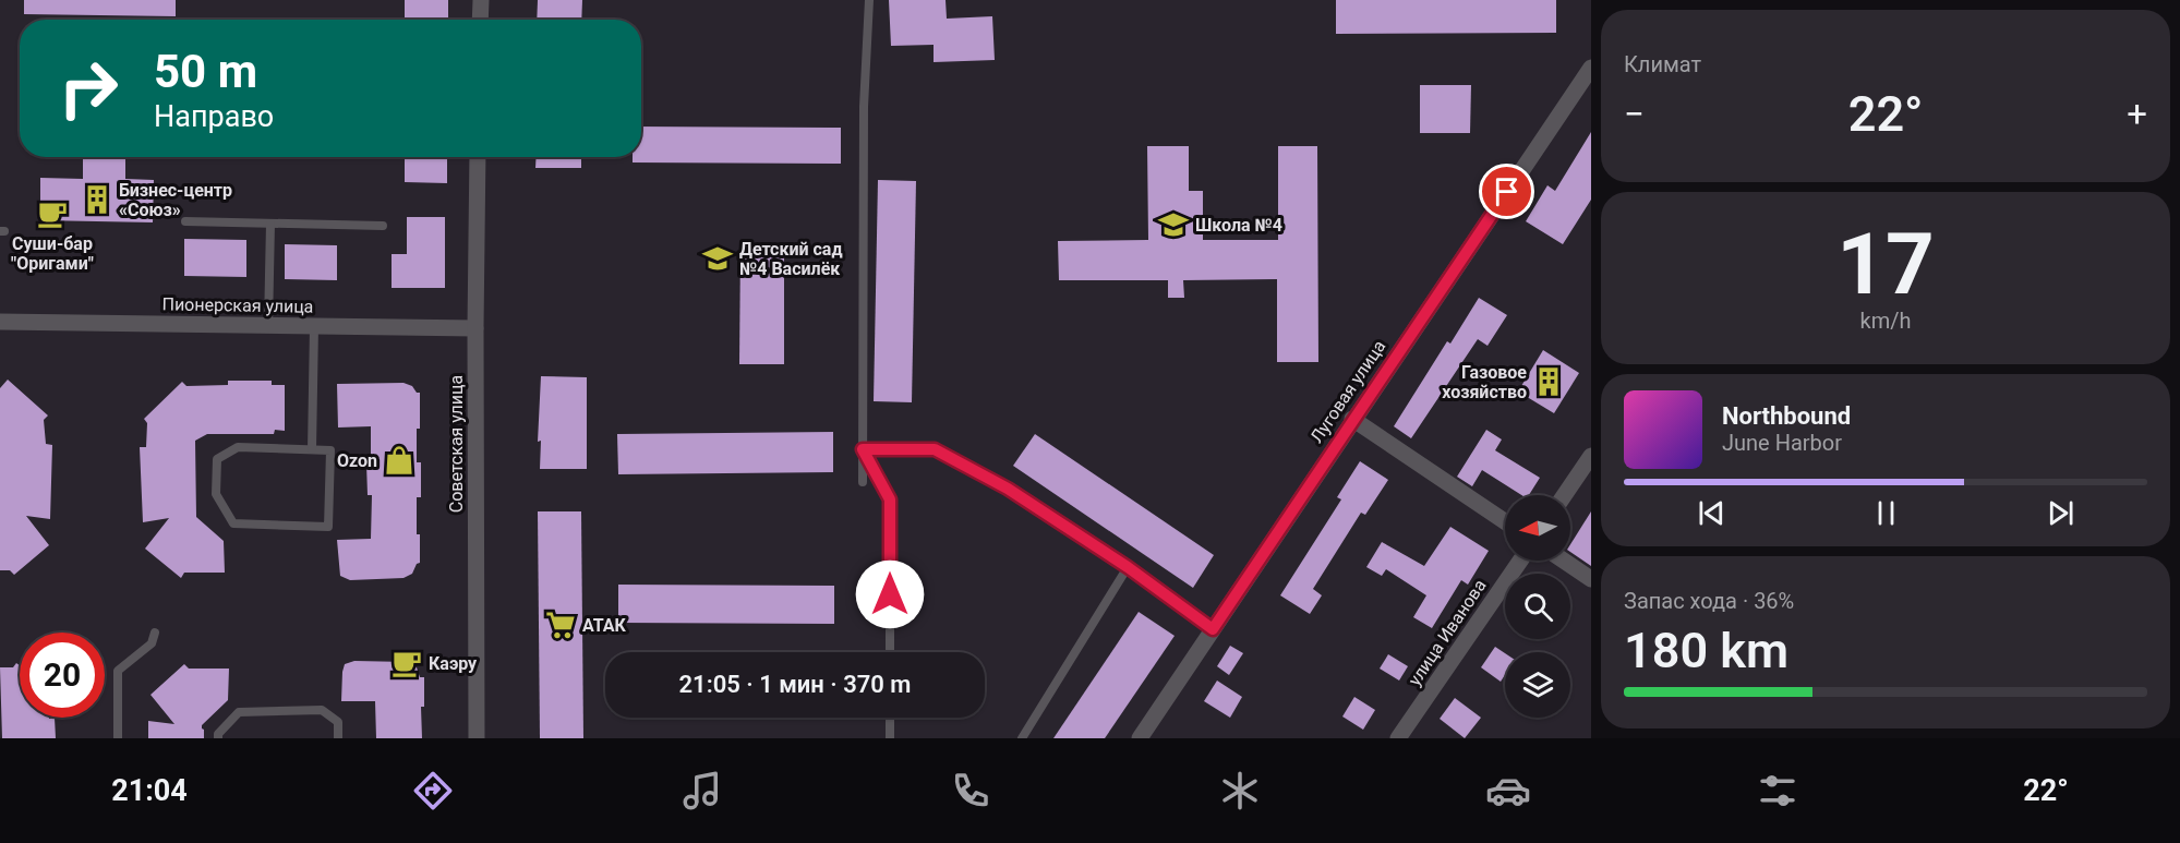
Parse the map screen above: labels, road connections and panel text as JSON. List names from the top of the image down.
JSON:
{
  "streets": {
    "street": [
      "Пионерская улица",
      "Луговая улица",
      "Советская улица",
      "улица Иванова"
    ]
  },
  "crossings": [
    ["Пионерская улица", "Советская улица"]
  ],
  "places": {
    "building": ["Бизнес-центр «Союз»", "Газовое хозяйство"],
    "cafe": ["Суши-бар \"Оригами\"", "Каэру"],
    "school or university": ["Школа №4", "Детский сад №4 Василёк"],
    "shop": ["Ozon"],
    "supermarket": ["АТАК"]
  },
  "north": "left",
  "page": {
    "tile": [
      "Климат",
      ["17", "km/h"],
      ["Запас хода · 36%", "180 km"]
    ],
    "turn": ["50 m", "Направо"],
    "heat": ["−", "22°", "+"],
    "song": ["Northbound", "June Harbor"],
    "limit": "20",
    "trip": "21:05 · 1 мин · 370 m",
    "tabs": ["21:04", "22°"]
  }
}
